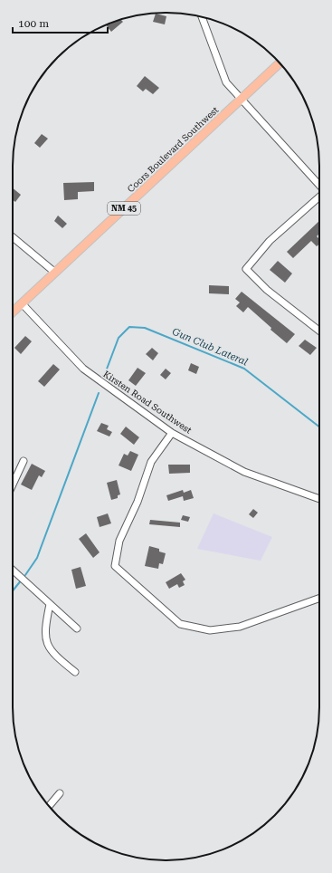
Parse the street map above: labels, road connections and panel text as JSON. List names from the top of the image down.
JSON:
{
  "streets": {
    "main road": ["Coors Boulevard Southwest", "NM 45"],
    "street": ["Kirsten Road Southwest"]
  },
  "crossings": [
    ["Coors Boulevard Southwest", "NM 45"],
    ["Coors Boulevard Southwest", "Kirsten Road Southwest"]
  ],
  "water": ["Gun Club Lateral"],
  "scale_bar": "100 m"
}
